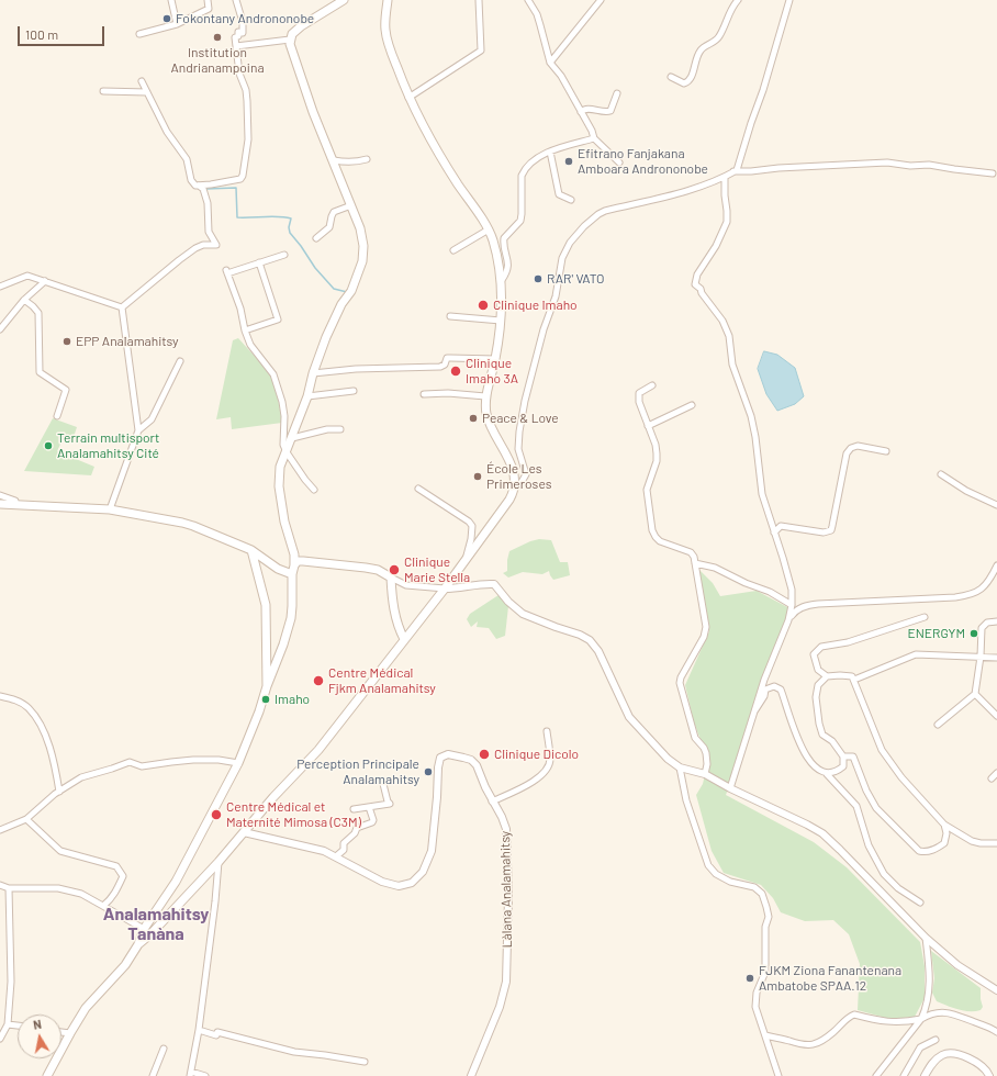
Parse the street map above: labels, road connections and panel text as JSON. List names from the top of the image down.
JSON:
{
  "streets": {
    "street": ["Làlana Analamahitsy"]
  },
  "districts": ["Analamahitsy Tanàna"],
  "places": [
    "Fokontany Andrononobe",
    "Institution Andrianampoina",
    "Efitrano Fanjakana Amboara Andrononobe",
    "RAR' VATO",
    "Clinique Imaho",
    "EPP Analamahitsy",
    "Clinique Imaho 3A",
    "Peace & Love",
    "Terrain multisport Analamahitsy Cité",
    "École Les Primeroses",
    "Clinique Marie Stella",
    "ENERGYM",
    "Centre Médical Fjkm Analamahitsy",
    "Imaho",
    "Clinique Dicolo",
    "Perception Principale Analamahitsy",
    "Centre Médical et Maternité Mimosa (C3M)",
    "FJKM Ziona Fanantenana Ambatobe SPAA.12"
  ],
  "scale_bar": "100 m",
  "north": "top"
}
